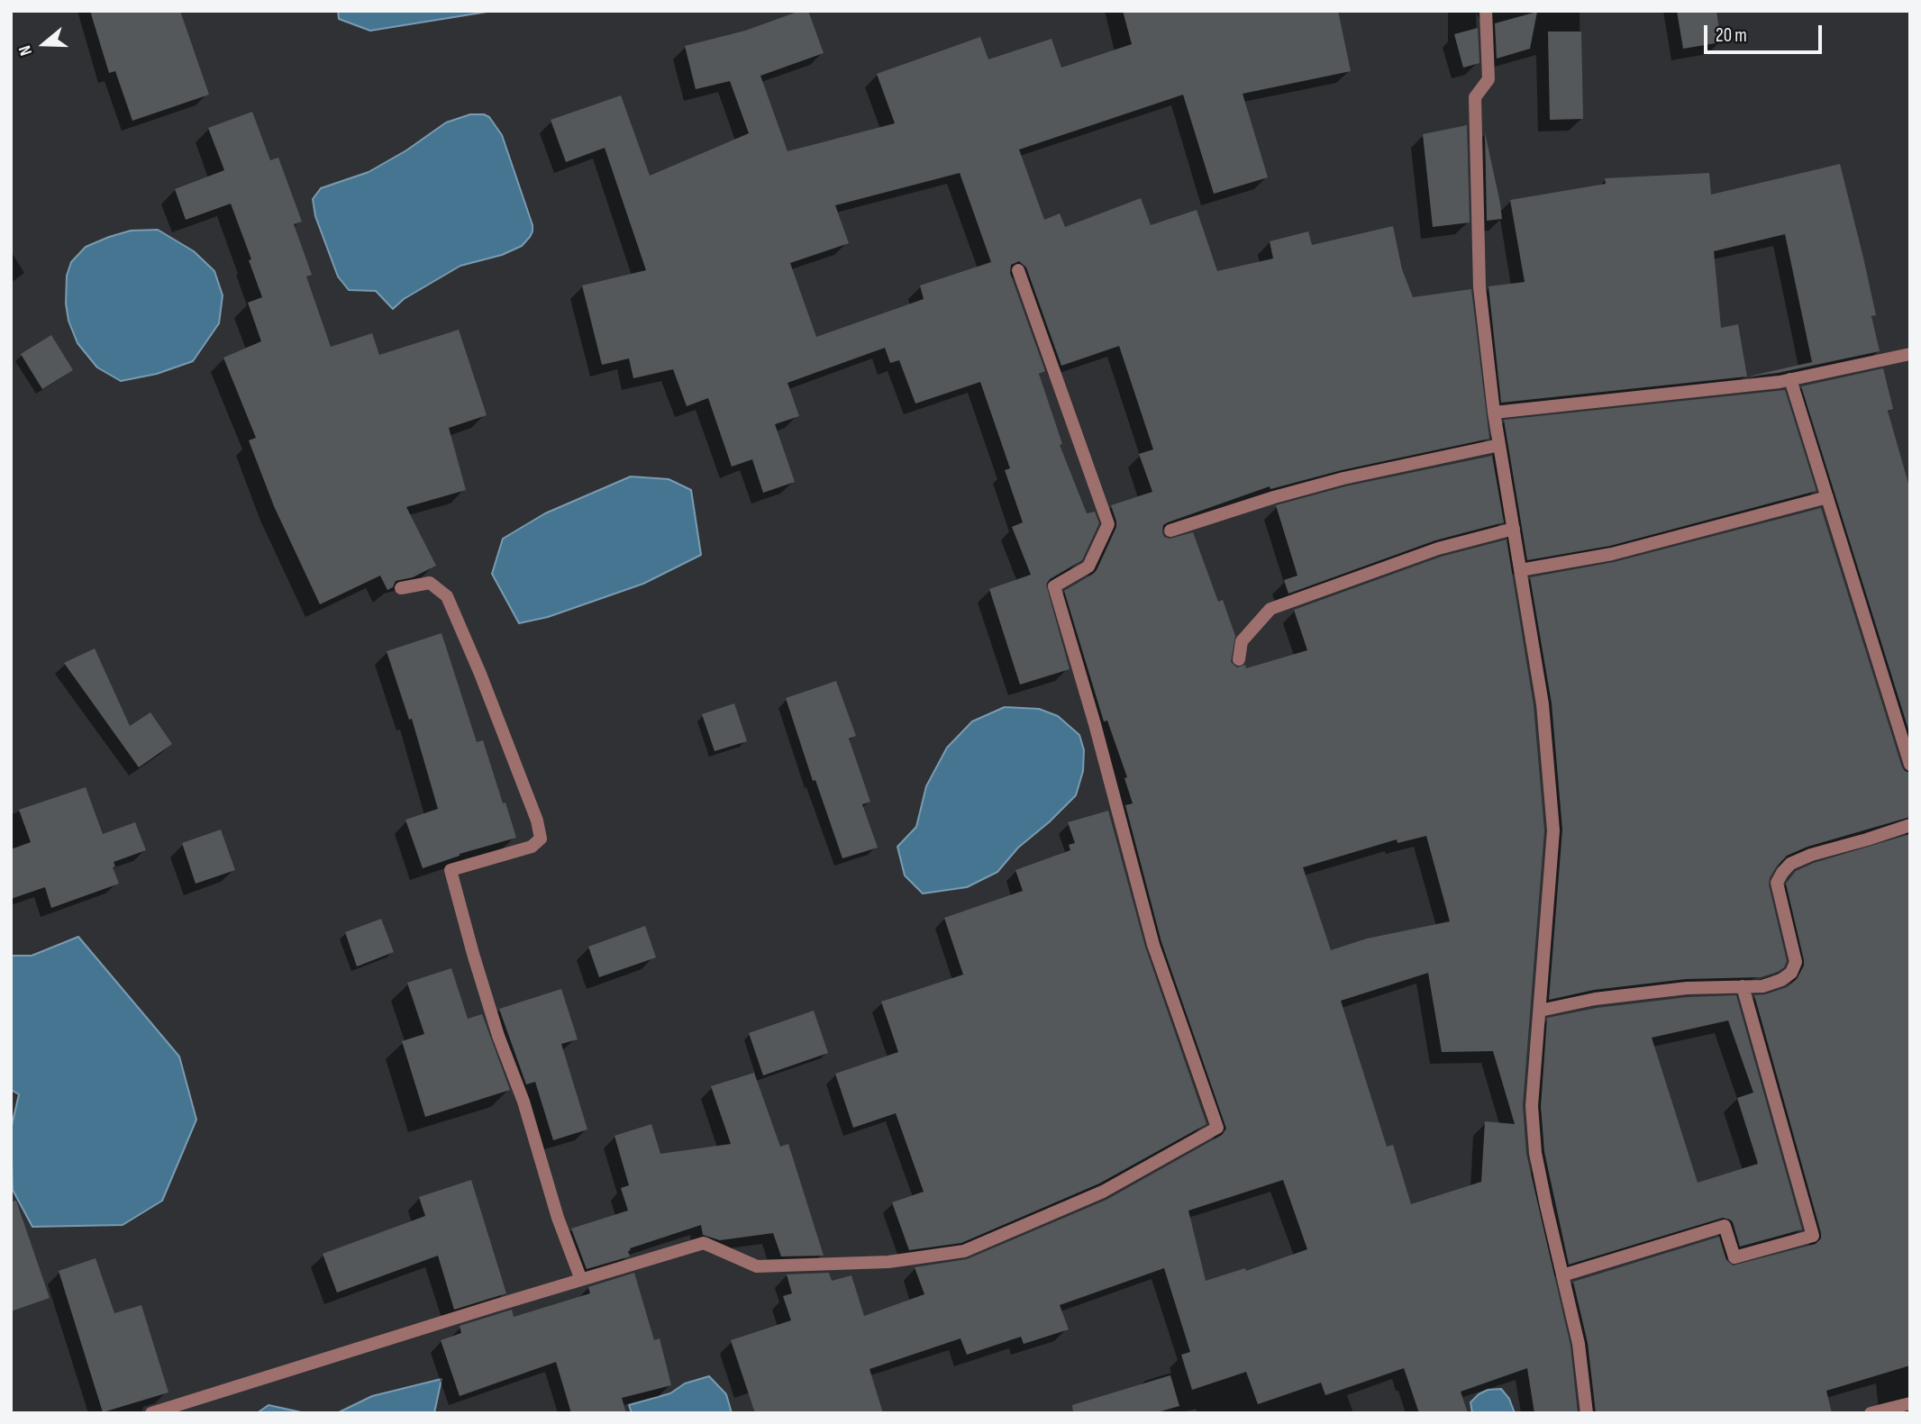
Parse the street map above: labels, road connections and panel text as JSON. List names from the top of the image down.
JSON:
{
  "scale_bar": "20 m",
  "north": "left"
}
